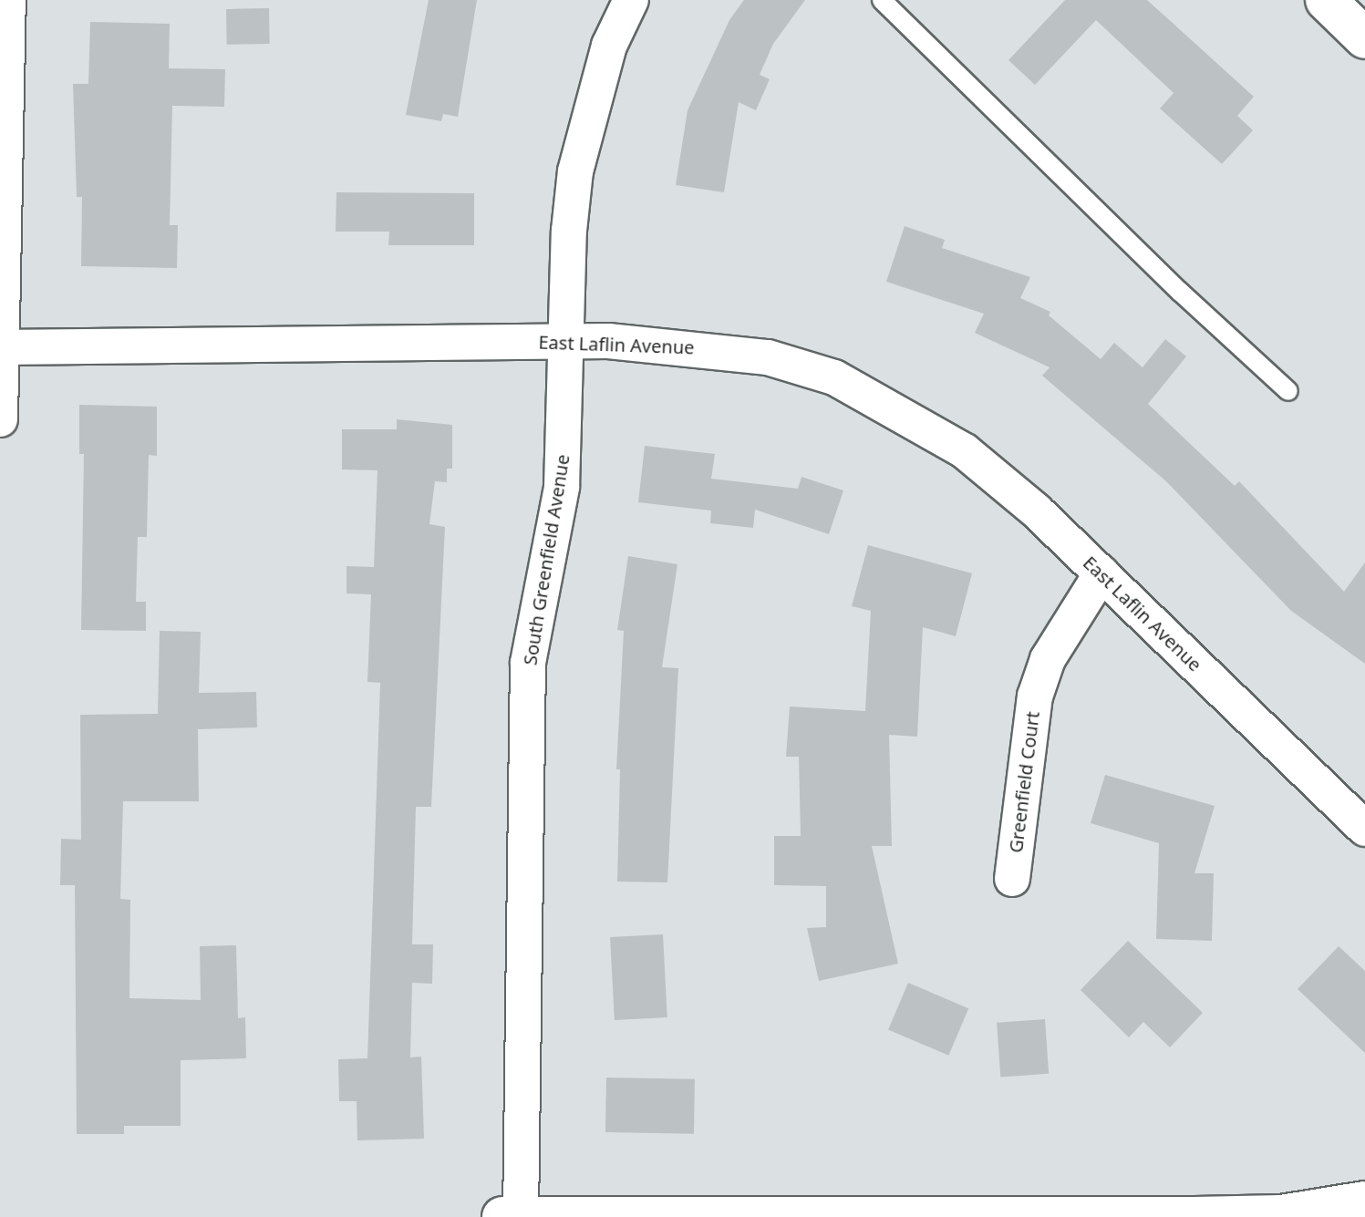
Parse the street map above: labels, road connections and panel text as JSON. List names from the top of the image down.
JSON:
{
  "streets": {
    "street": ["East Laflin Avenue", "South Greenfield Avenue", "Greenfield Court"]
  },
  "crossings": [
    ["East Laflin Avenue", "South Greenfield Avenue"],
    ["East Laflin Avenue", "Greenfield Court"]
  ]
}
